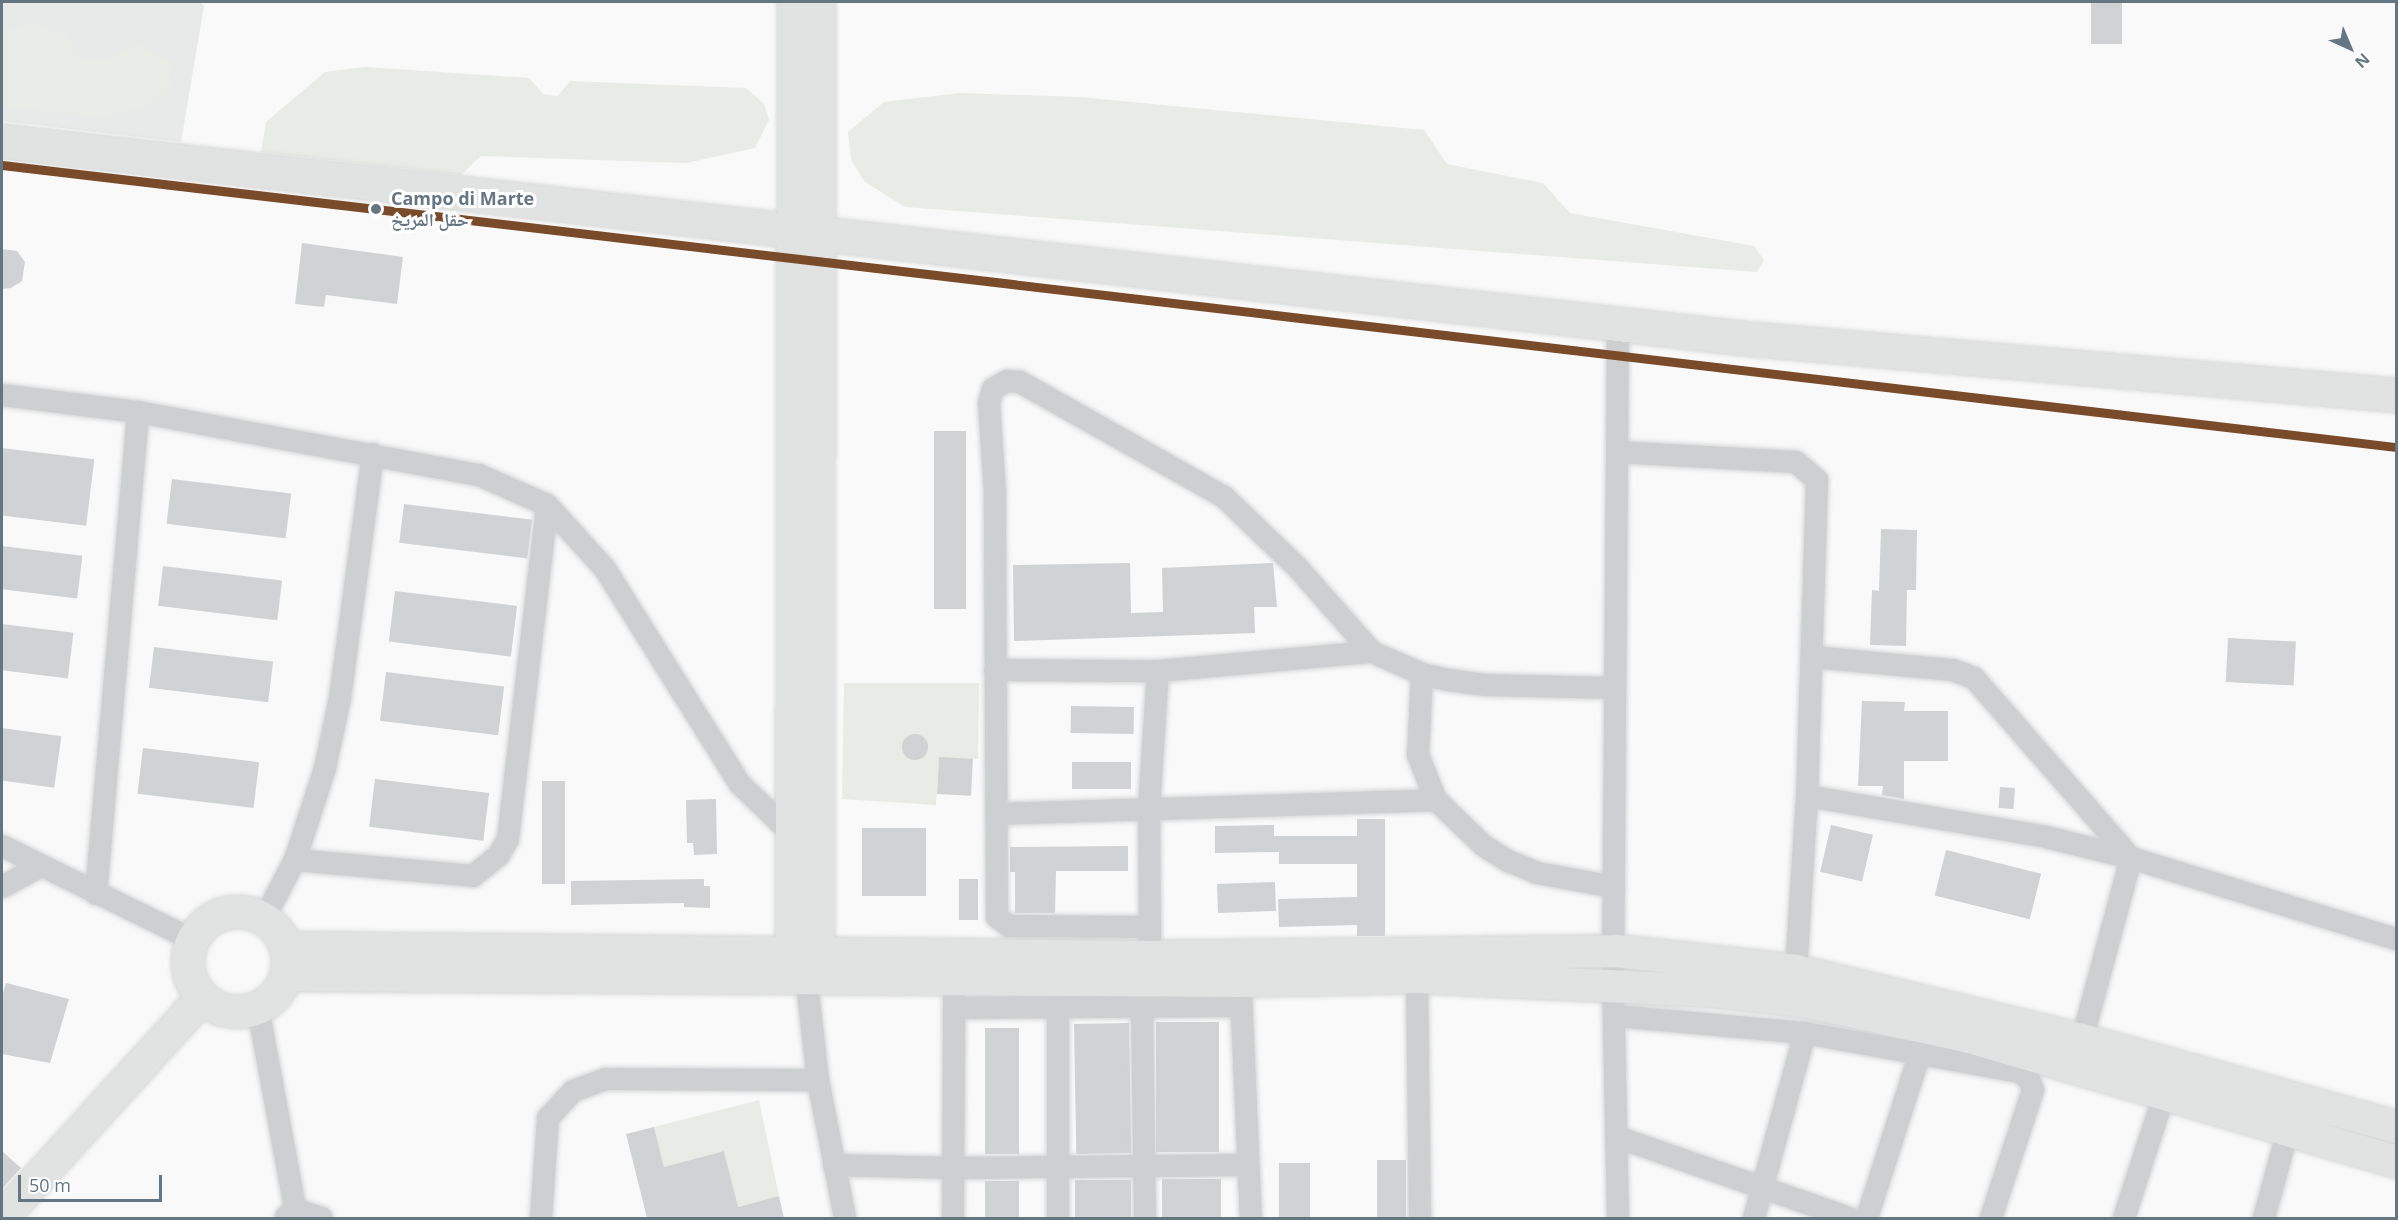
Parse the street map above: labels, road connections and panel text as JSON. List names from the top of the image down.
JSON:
{
  "places": ["Campo di Marte حقل المريخ"],
  "scale_bar": "50 m",
  "north": "bottom right"
}
